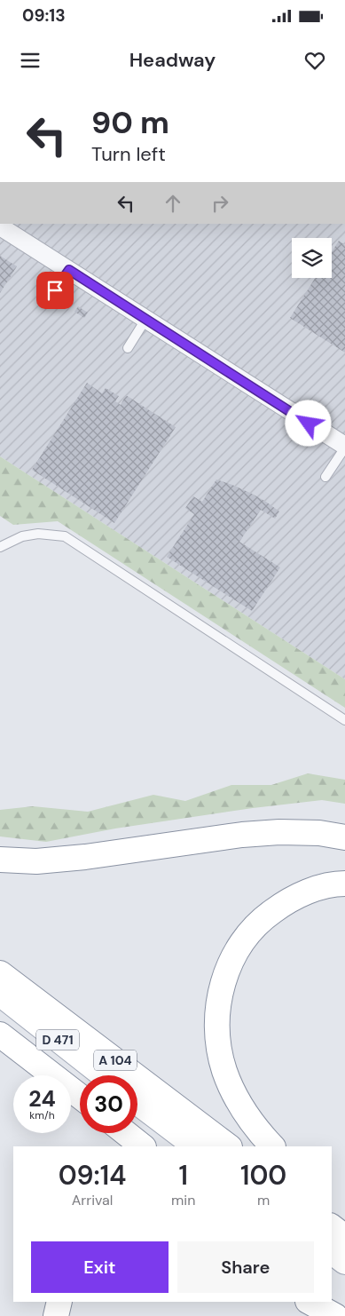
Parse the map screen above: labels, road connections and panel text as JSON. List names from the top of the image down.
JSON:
{
  "streets": {
    "main road": ["D 471", "A 104"]
  },
  "page": {
    "status": "09:13",
    "header": "Headway",
    "turn": ["90 m", "Turn left"],
    "speed": "24 km/h",
    "limit": "30",
    "eta": [
      "09:14",
      "Arrival",
      "1",
      "min",
      "100",
      "m"
    ],
    "buttons": ["Exit", "Share"]
  }
}
